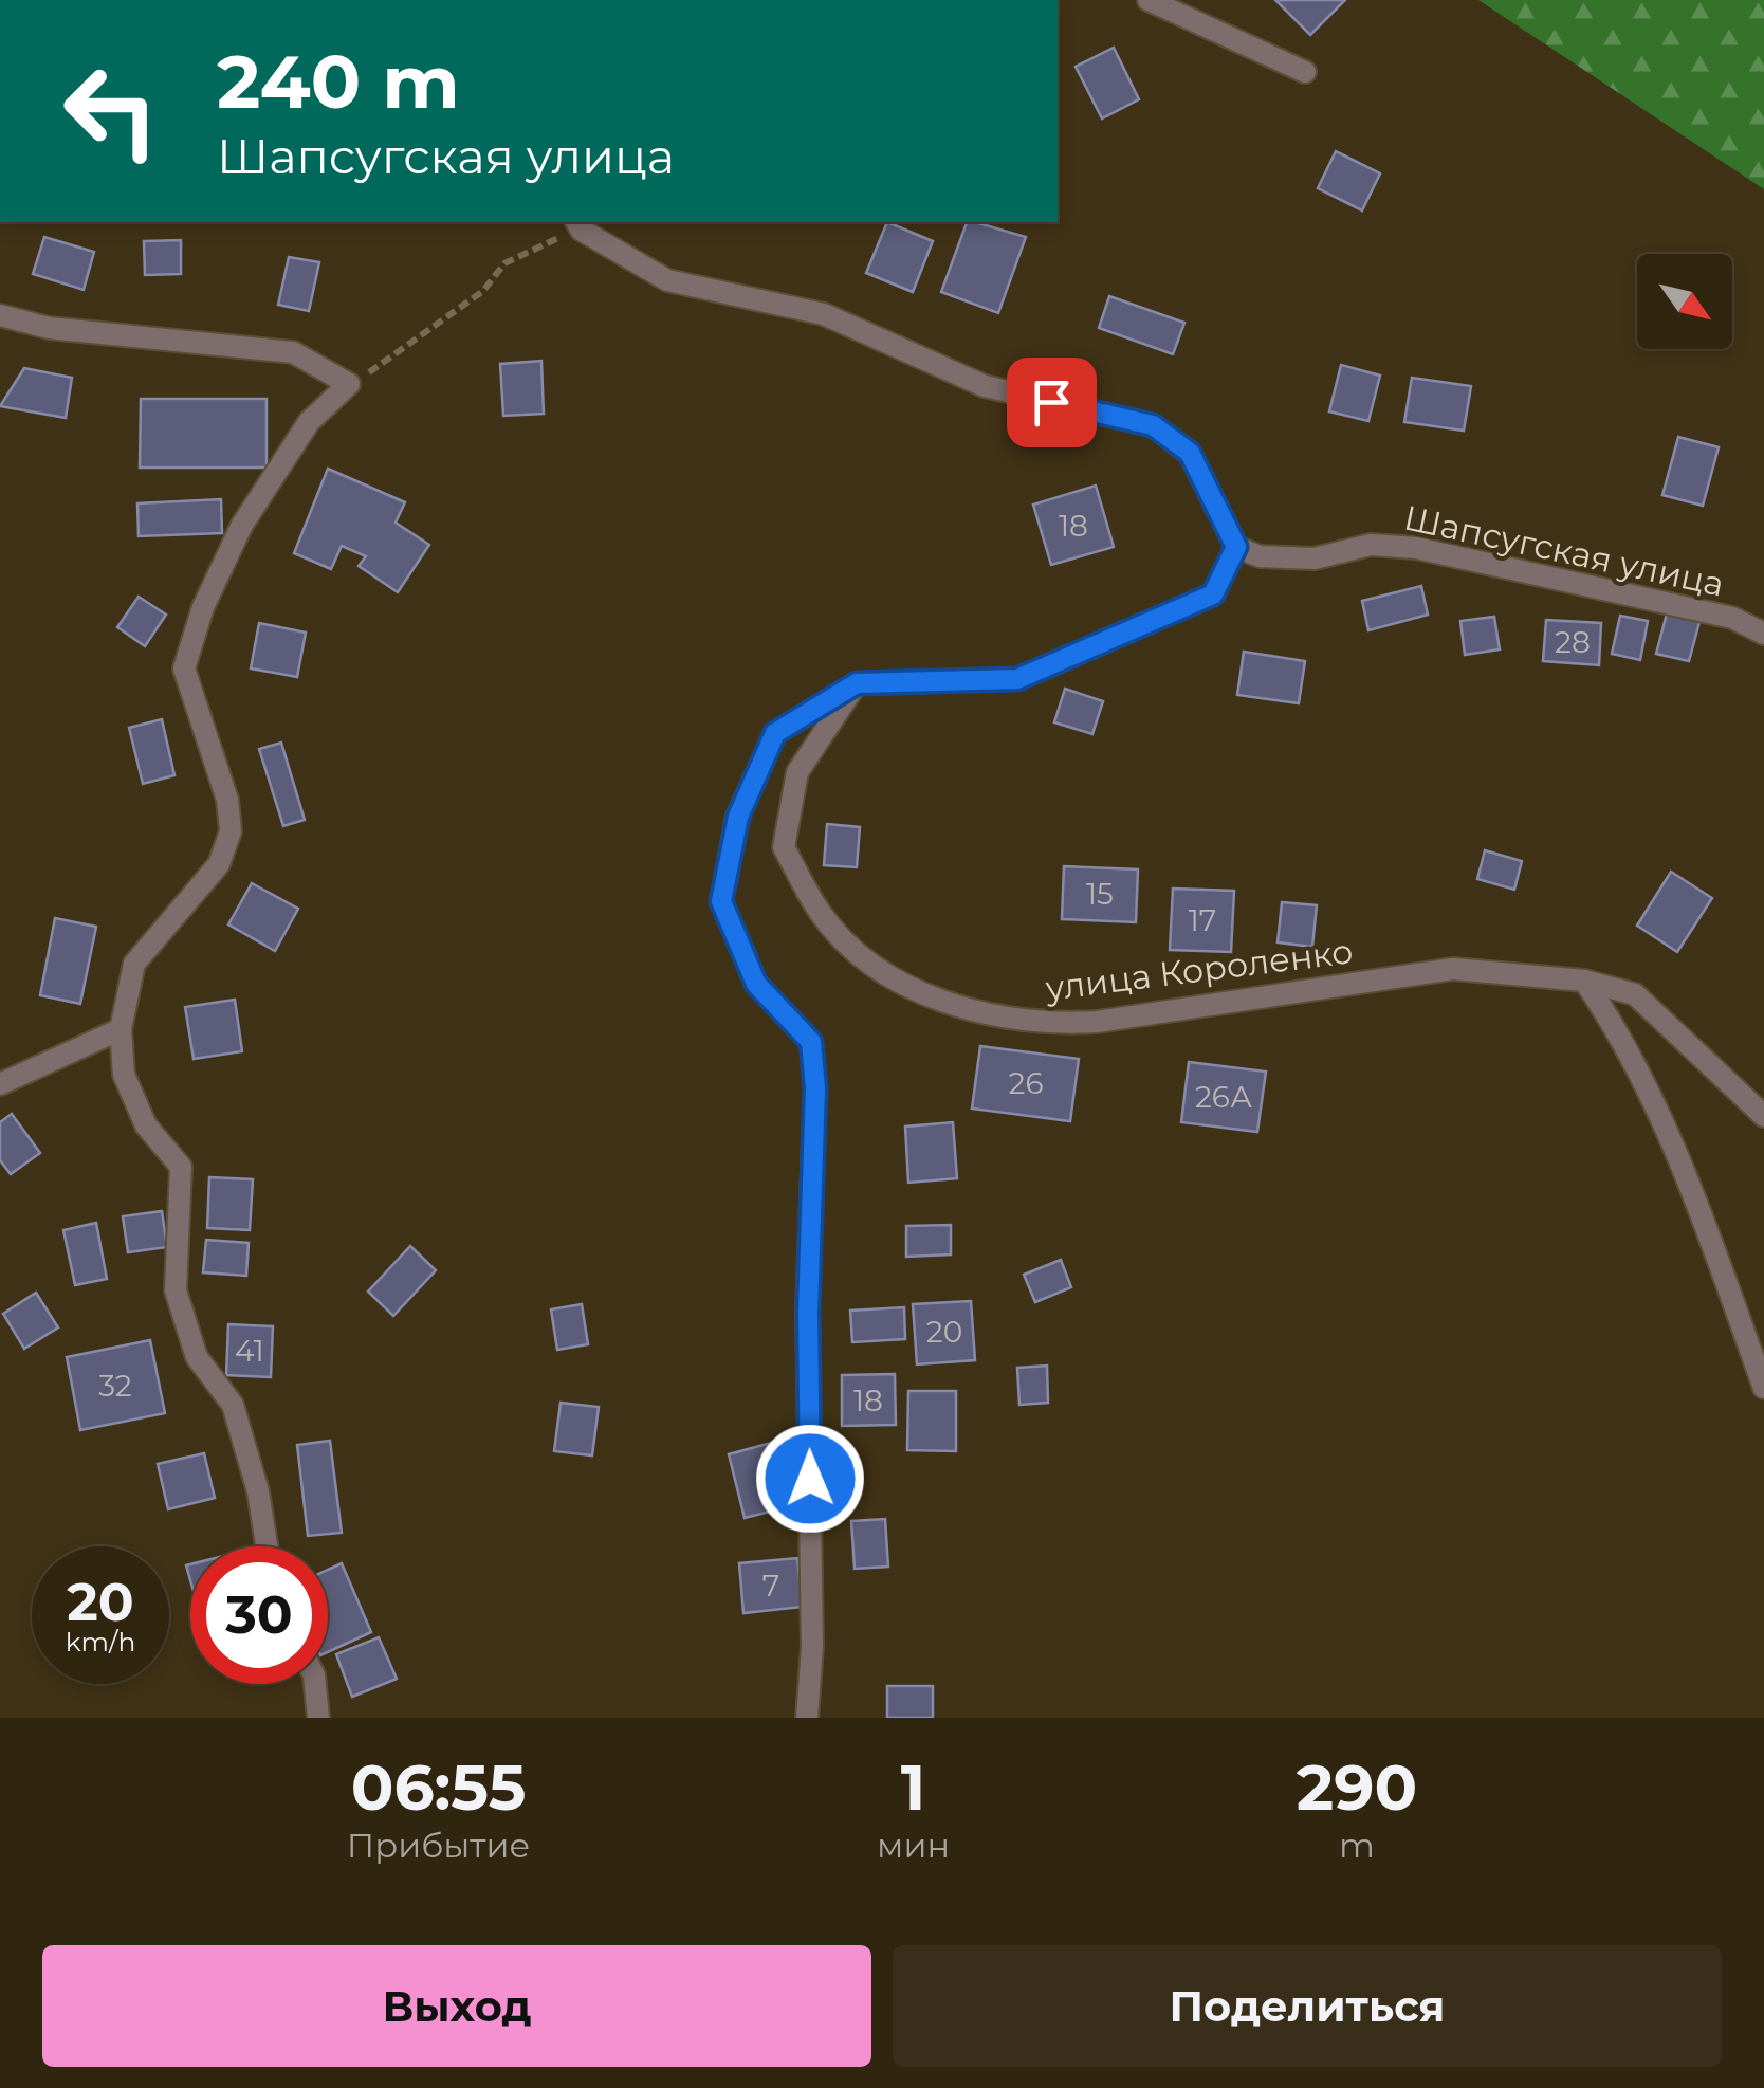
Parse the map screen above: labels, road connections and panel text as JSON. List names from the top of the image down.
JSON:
{
  "streets": {
    "street": ["Шапсугская улица", "улица Короленко"]
  },
  "house_numbers": [
    "18",
    "28",
    "15",
    "17",
    "26",
    "26А",
    "20",
    "41",
    "32",
    "18",
    "7"
  ],
  "north": "bottom right",
  "page": {
    "turn": ["240 m", "Шапсугская улица"],
    "speed": "20 km/h",
    "limit": "30",
    "eta": [
      "06:55",
      "Прибытие",
      "1",
      "мин",
      "290",
      "m"
    ],
    "buttons": ["Выход", "Поделиться"]
  }
}
